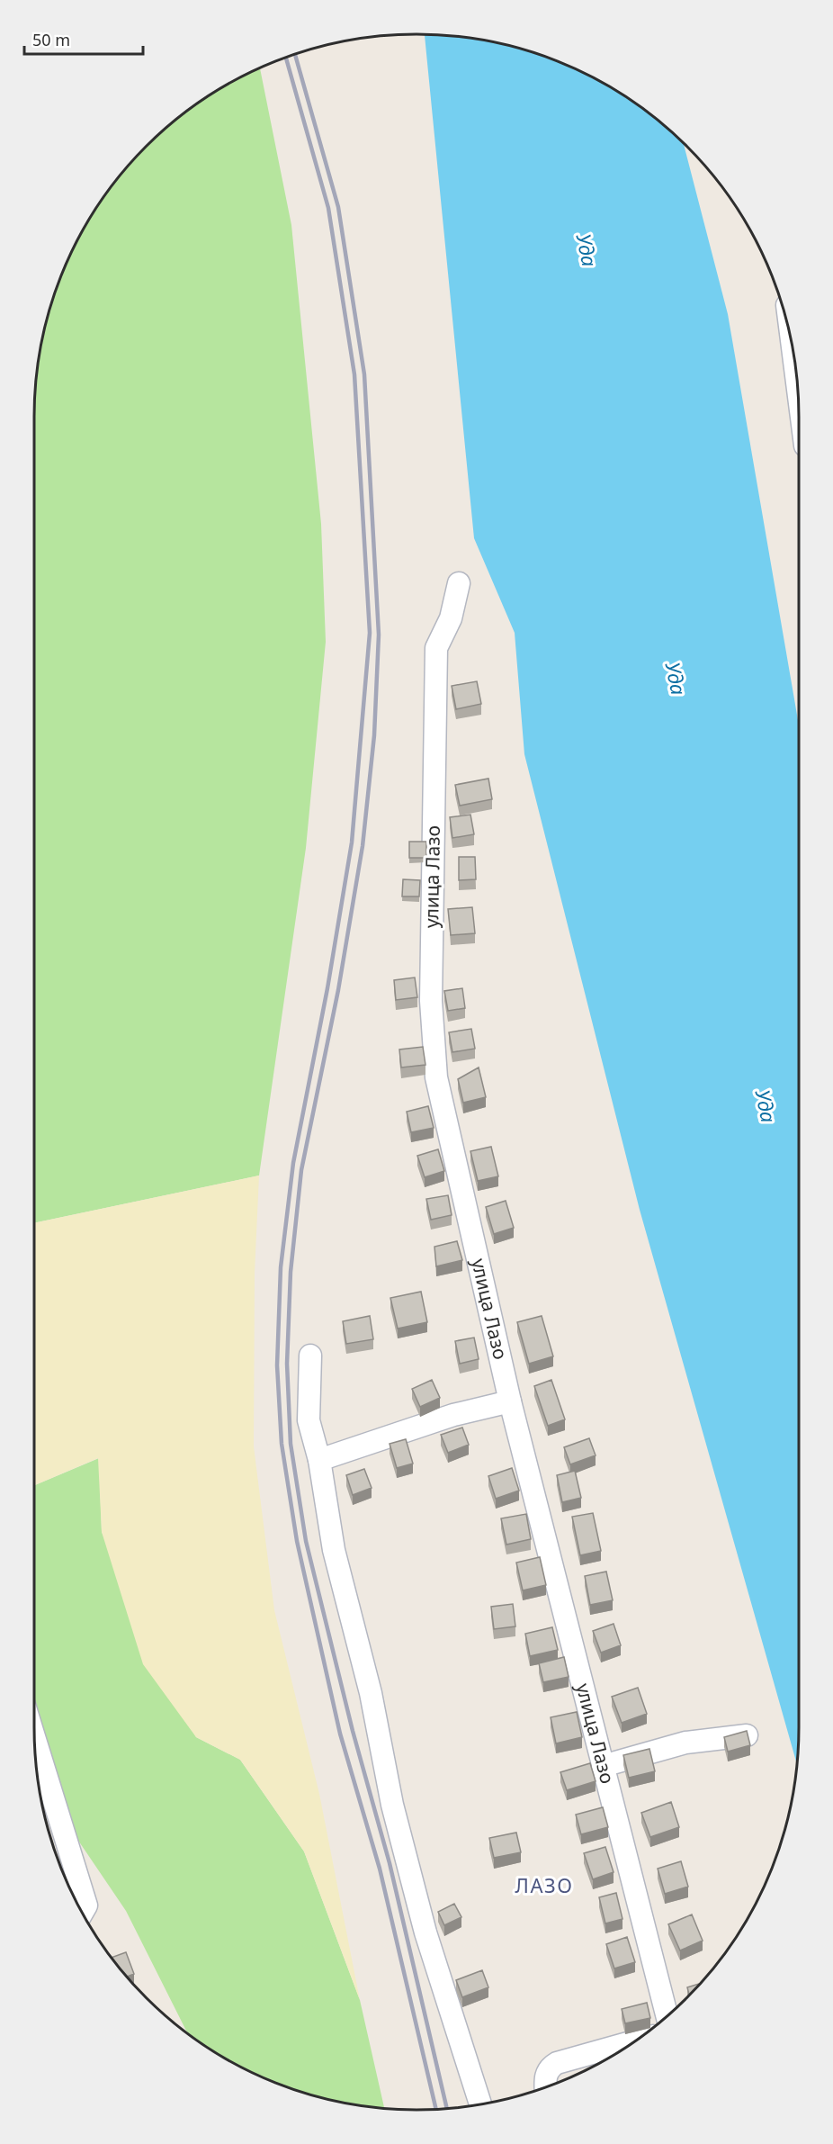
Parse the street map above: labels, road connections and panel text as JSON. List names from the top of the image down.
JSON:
{
  "streets": {
    "street": ["улица Лазо"]
  },
  "districts": ["ЛАЗО"],
  "water": ["Уда"],
  "scale_bar": "50 m"
}
